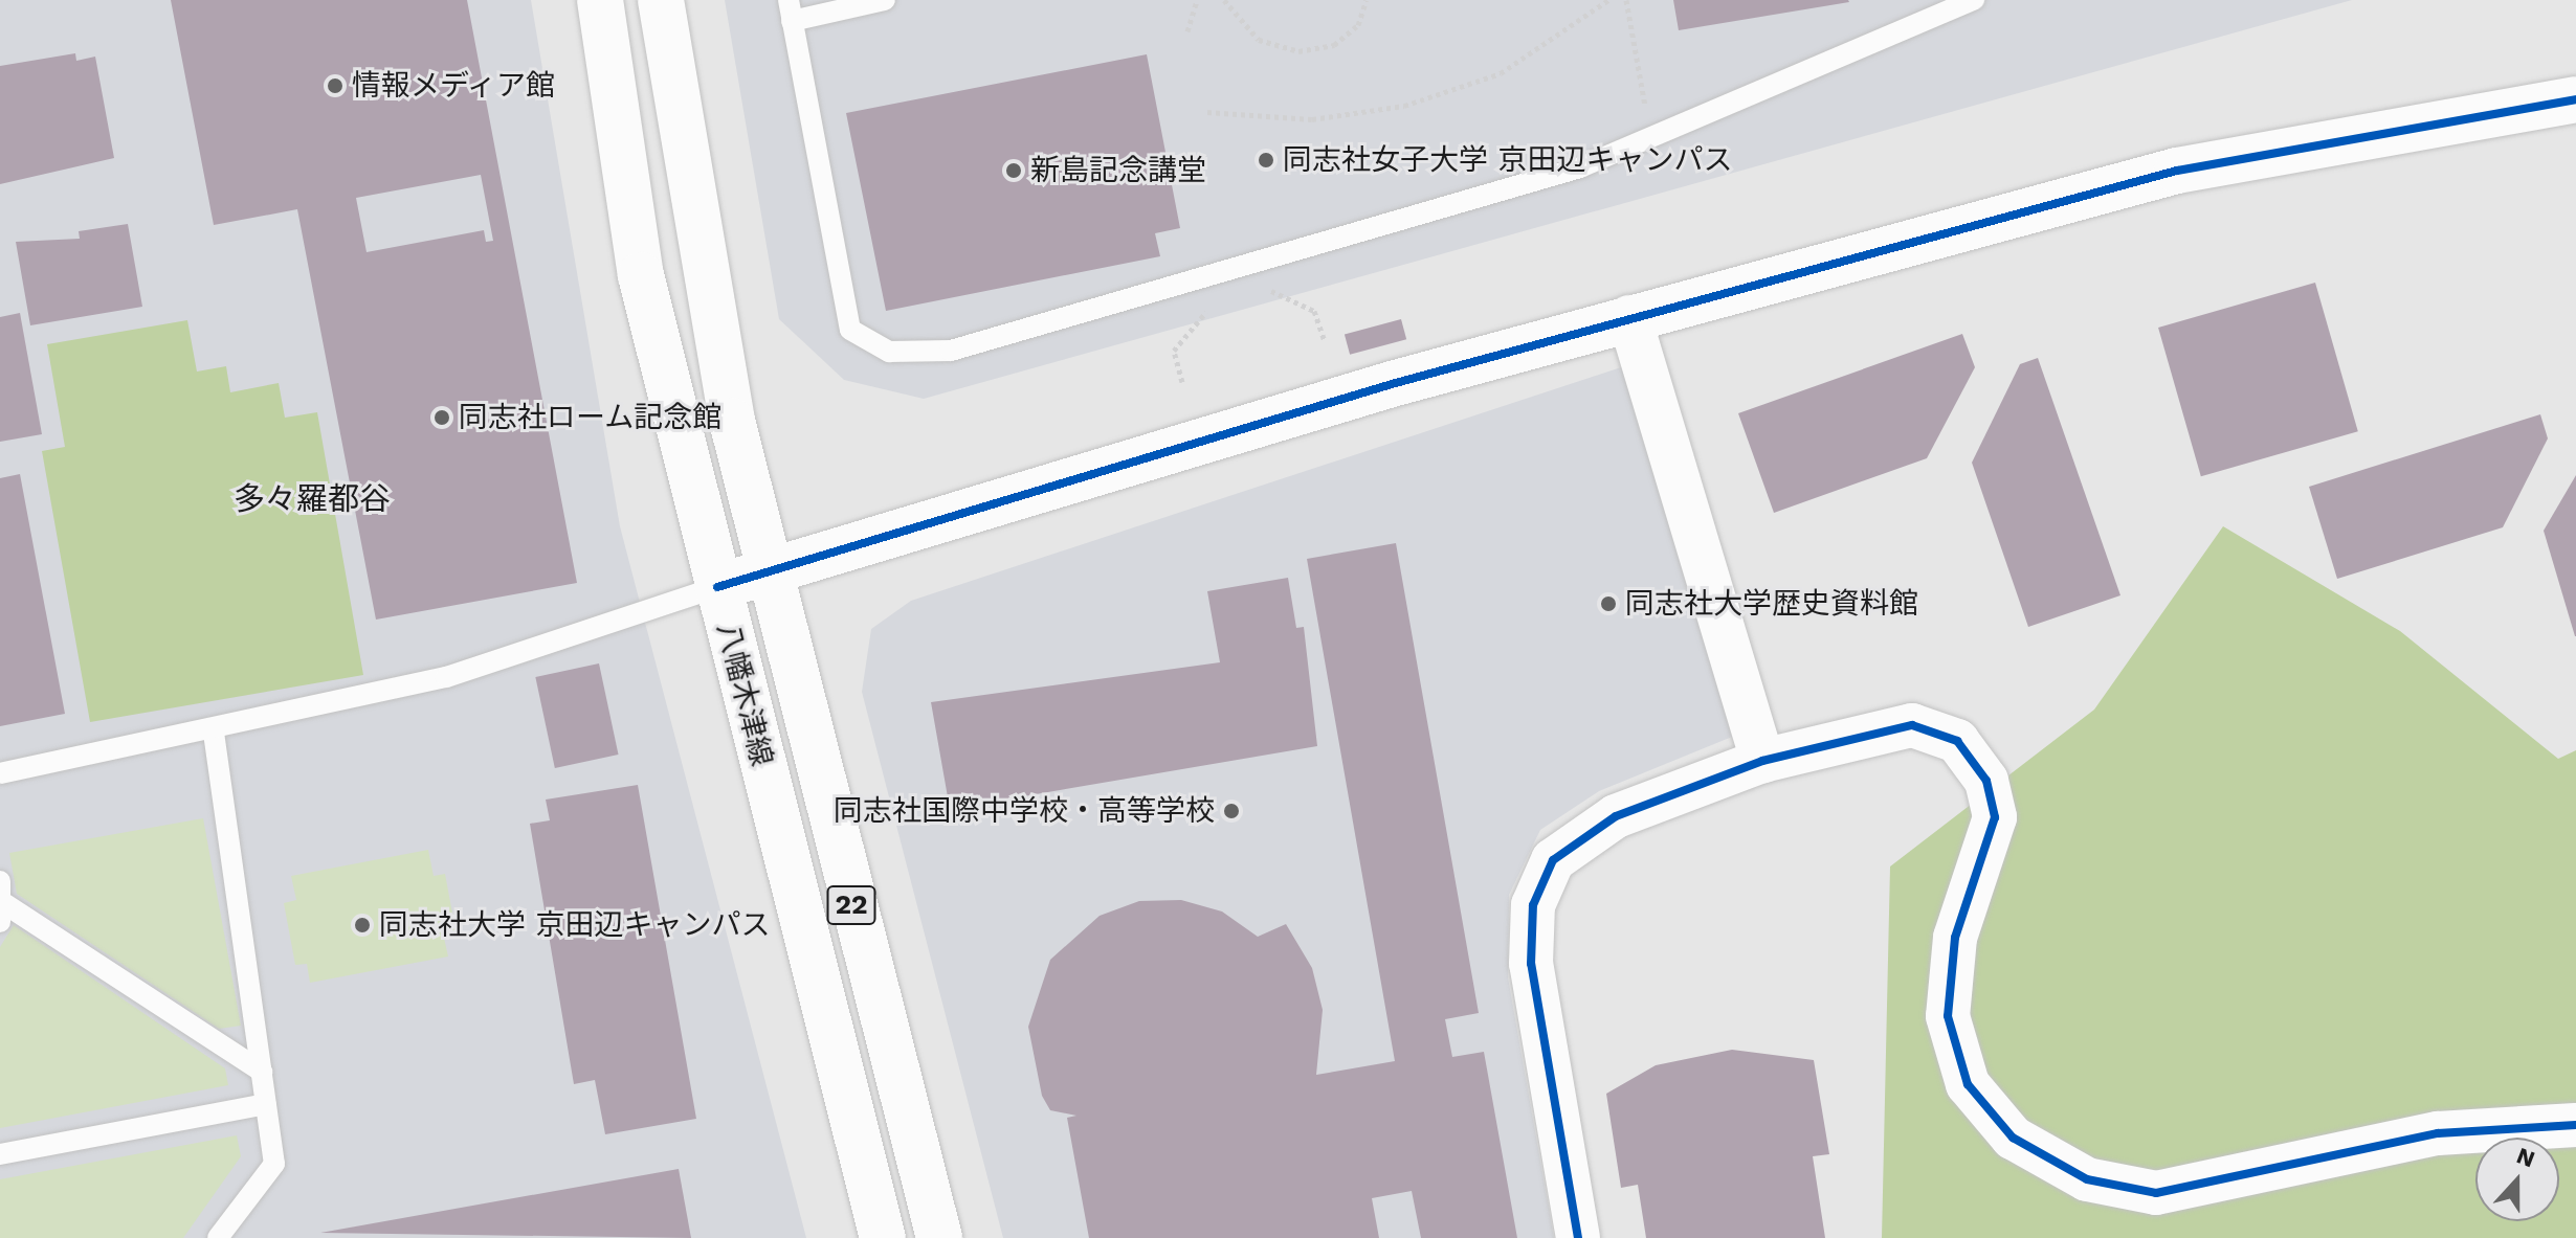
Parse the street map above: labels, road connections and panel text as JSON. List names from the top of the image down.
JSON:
{
  "streets": {
    "main road": ["八幡木津線", "22"]
  },
  "districts": ["多々羅都谷"],
  "places": [
    "情報メディア館",
    "同志社女子大学 京田辺キャンパス",
    "新島記念講堂",
    "同志社ローム記念館",
    "同志社大学歴史資料館",
    "同志社国際中学校・高等学校",
    "同志社大学 京田辺キャンパス"
  ],
  "north": "top"
}
